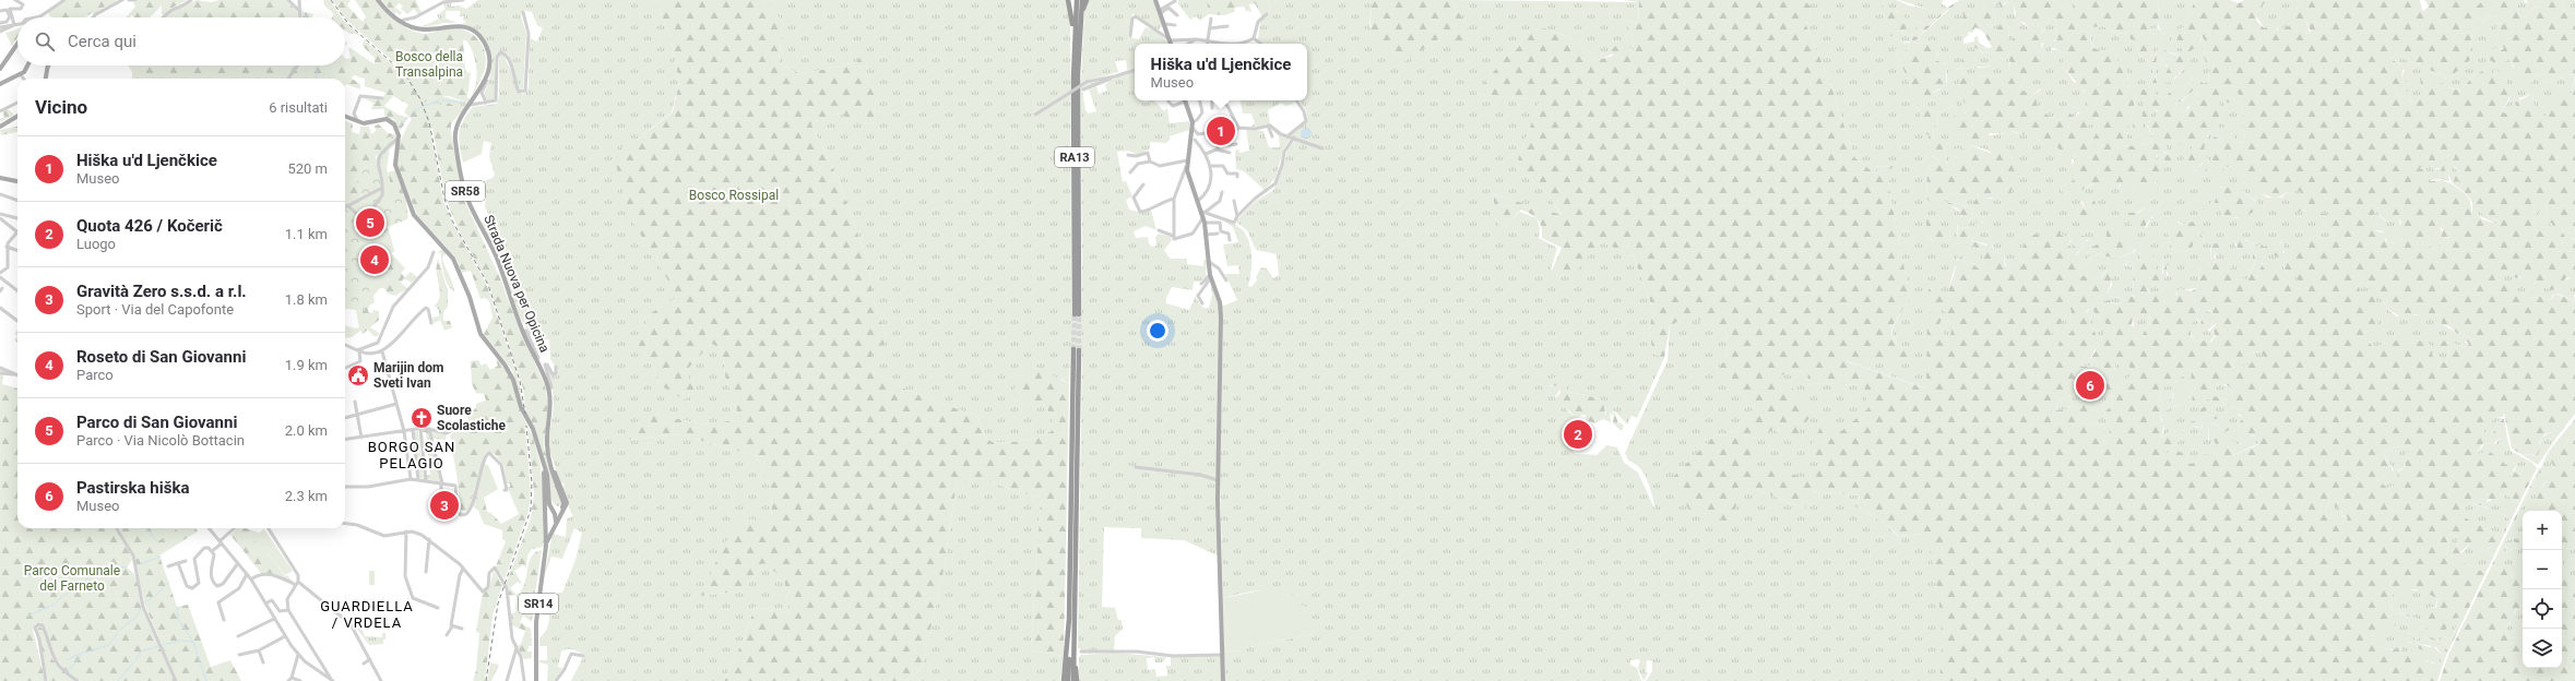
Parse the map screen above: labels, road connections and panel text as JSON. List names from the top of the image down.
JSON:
{
  "streets": {
    "highway": ["RA13"],
    "main road": ["SR58", "Strada Nuova per Opicina", "SR14"]
  },
  "districts": ["BORGO SAN PELAGIO", "GUARDIELLA / VRDELA"],
  "parks": ["Bosco della Transalpina", "Bosco Rossipal", "Parco Comunale del Farneto"],
  "places": {
    "public building": ["Marijin dom Sveti Ivan"],
    "church": ["Suore Scolastiche"]
  },
  "page": {
    "search": "Cerca qui",
    "popup": ["Hiška u'd Ljenčkice", "Museo"],
    "heading": ["Vicino", "6 risultati"],
    "pins": [
      "1",
      "5",
      "4",
      "6",
      "2",
      "3"
    ],
    "list": [
      {
        "mark": "1",
        "name": "Hiška u'd Ljenčkice",
        "note": "Museo",
        "value": "520 m"
      },
      {
        "mark": "2",
        "name": "Quota 426 / Kočerič",
        "note": "Luogo",
        "value": "1.1 km"
      },
      {
        "mark": "3",
        "name": "Gravità Zero s.s.d. a r.l.",
        "note": "Sport · Via del Capofonte",
        "value": "1.8 km"
      },
      {
        "mark": "4",
        "name": "Roseto di San Giovanni",
        "note": "Parco",
        "value": "1.9 km"
      },
      {
        "mark": "5",
        "name": "Parco di San Giovanni",
        "note": "Parco · Via Nicolò Bottacin",
        "value": "2.0 km"
      },
      {
        "mark": "6",
        "name": "Pastirska hiška",
        "note": "Museo",
        "value": "2.3 km"
      }
    ],
    "map_buttons": ["+", "−"]
  }
}
